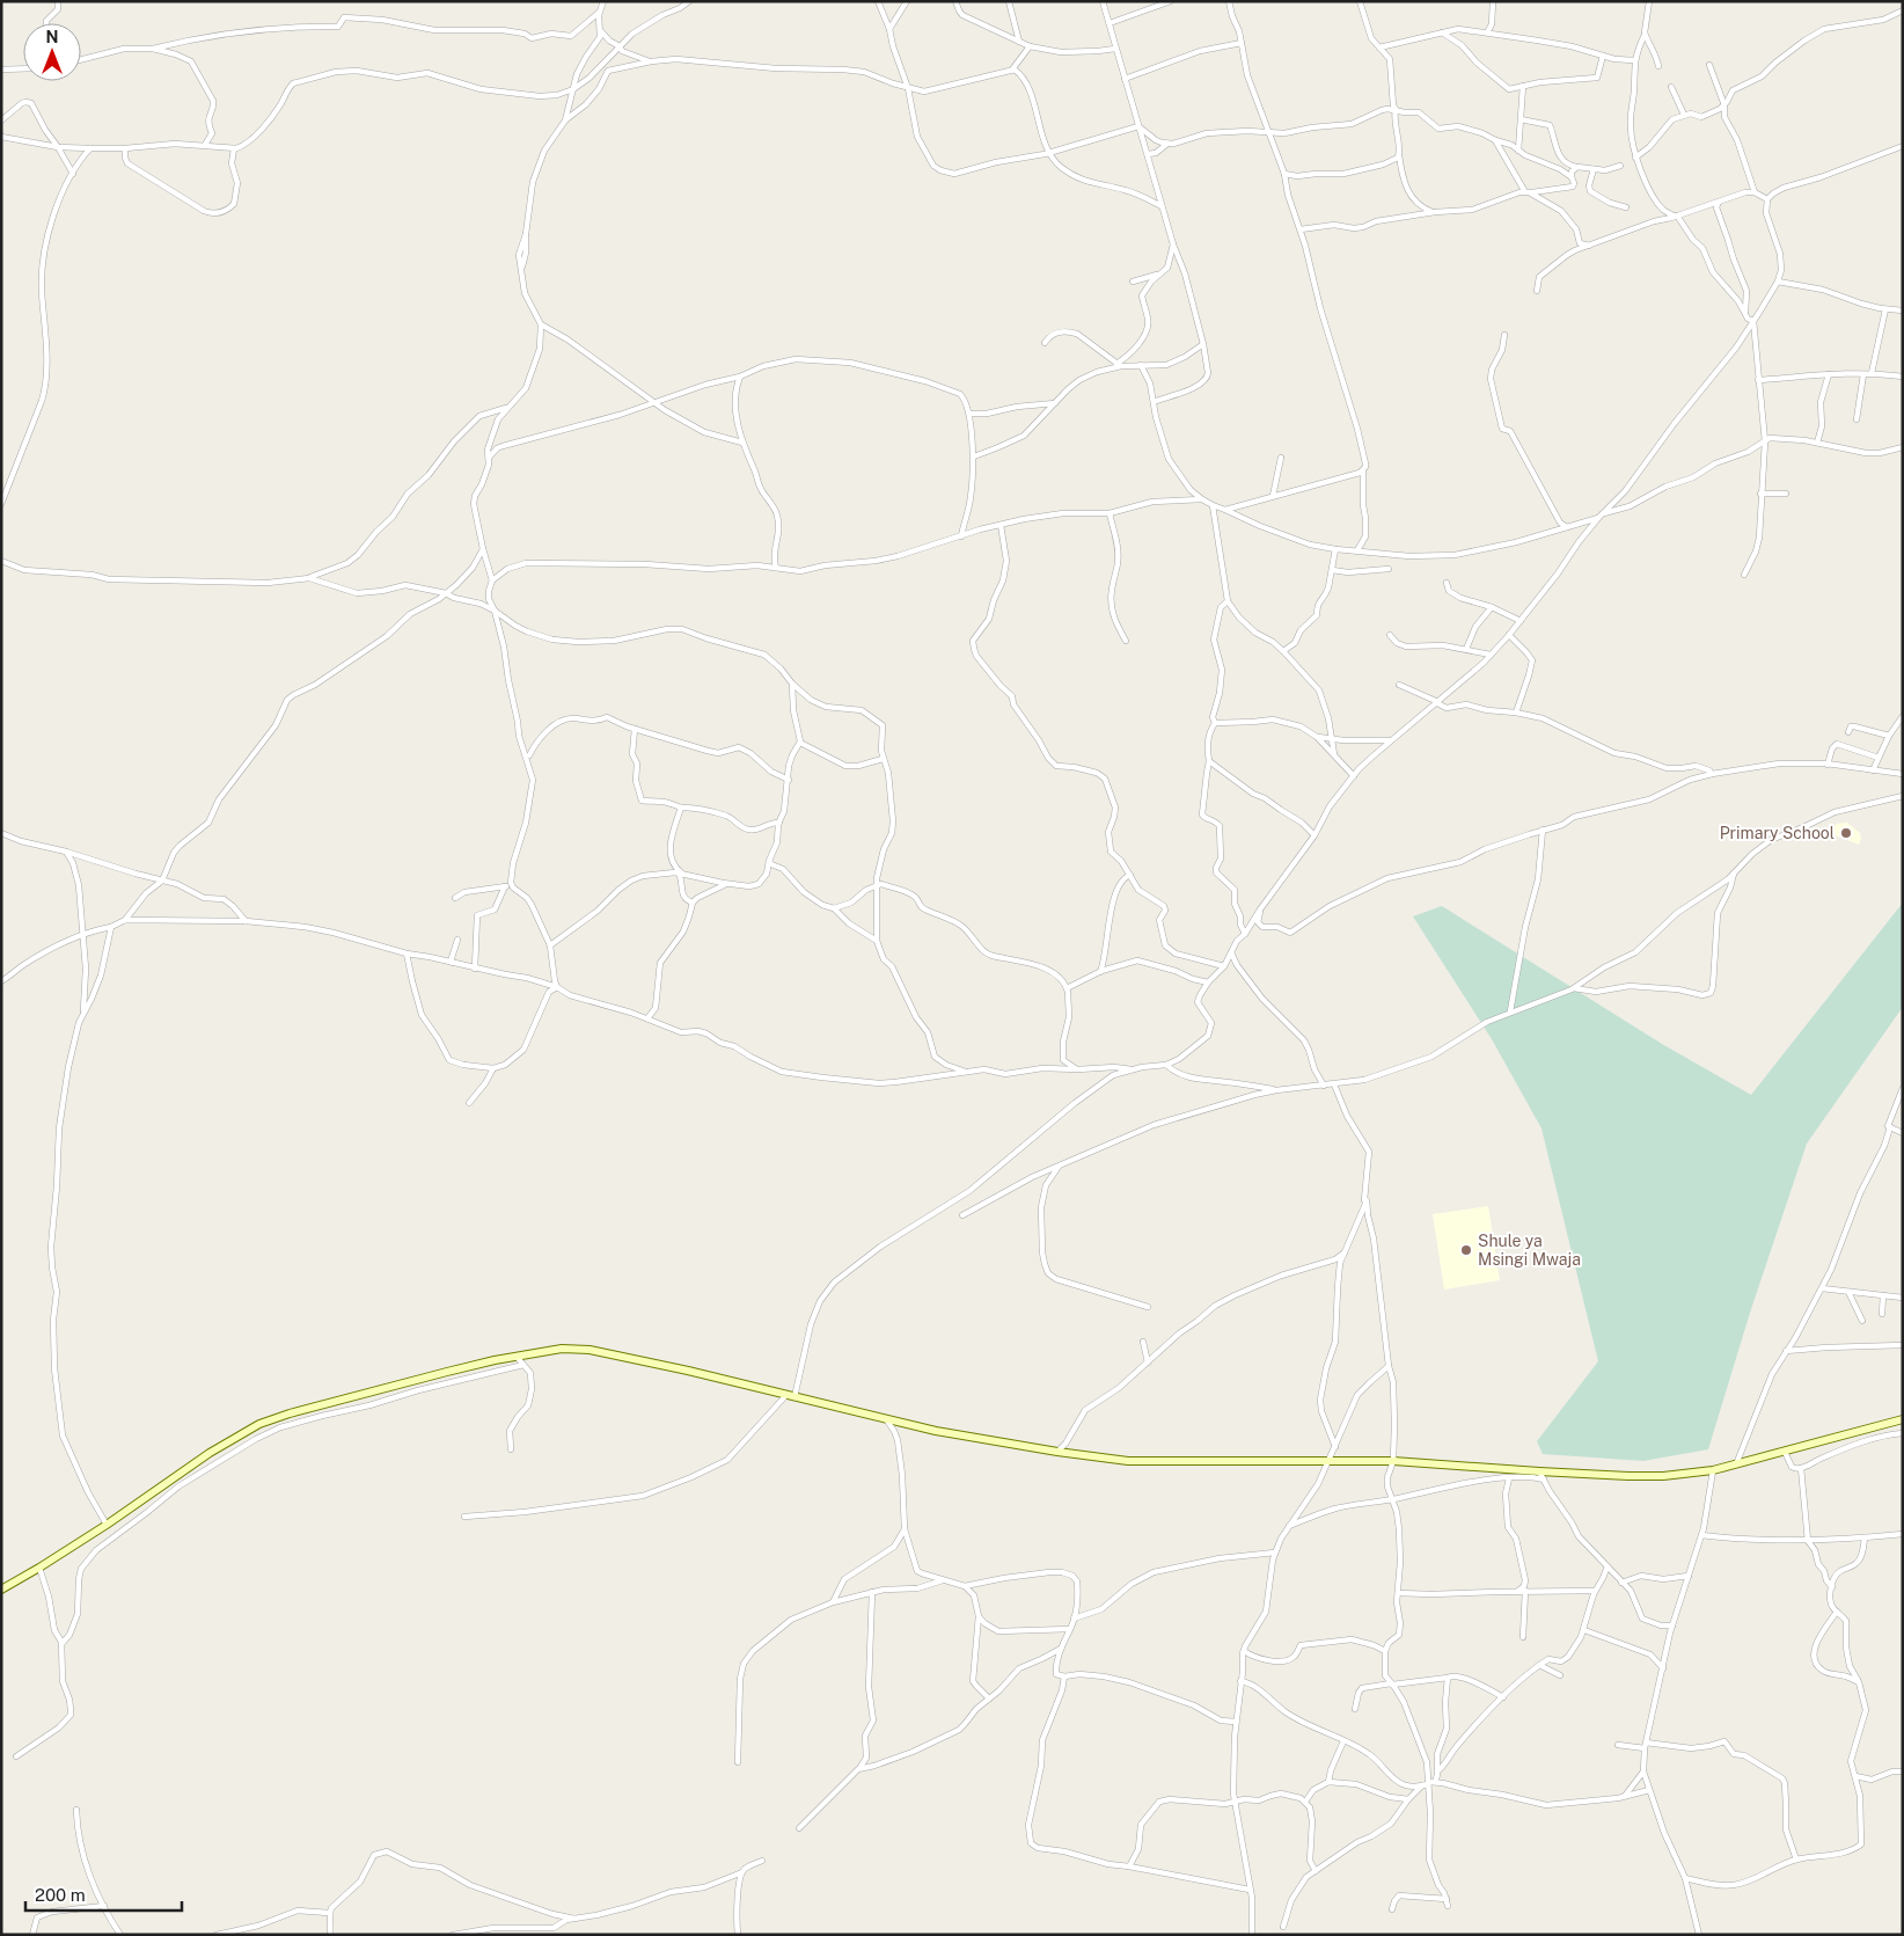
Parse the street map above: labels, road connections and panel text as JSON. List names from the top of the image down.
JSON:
{
  "places": ["Primary School", "Shule ya Msingi Mwaja"],
  "scale_bar": "200 m",
  "north": "top"
}
